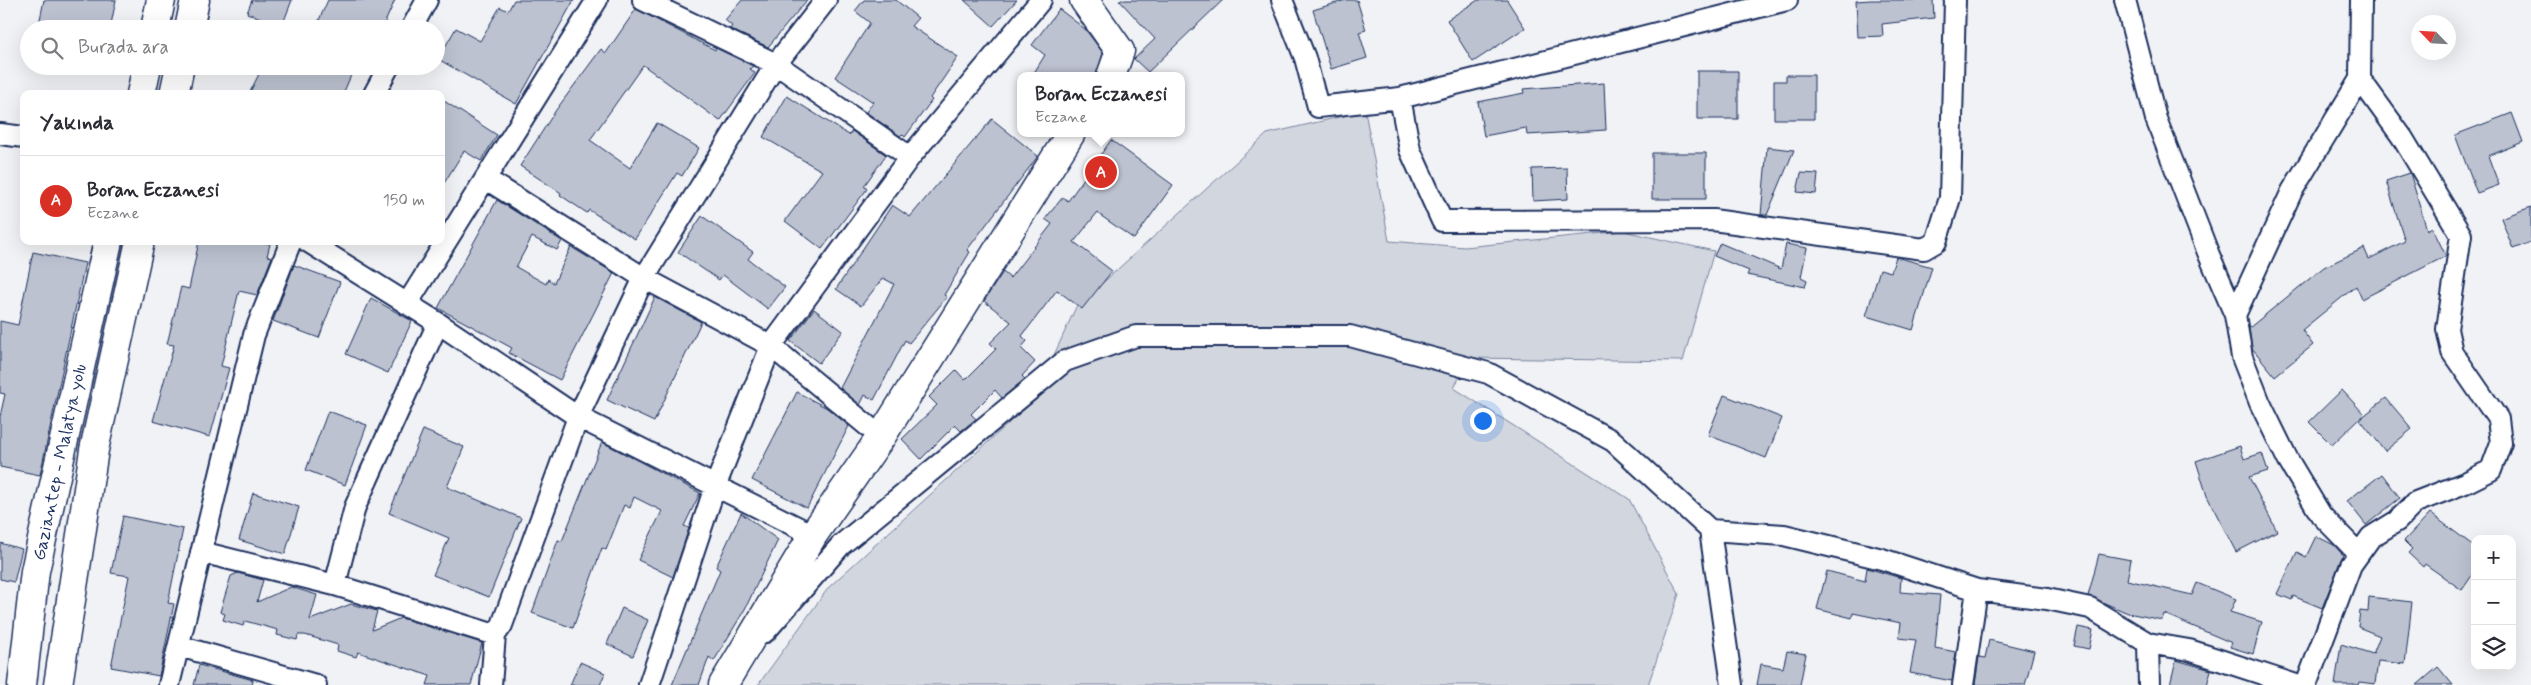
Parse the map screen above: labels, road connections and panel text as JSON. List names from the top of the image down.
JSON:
{
  "streets": {
    "main road": ["Gaziantep - Malatya yolu"]
  },
  "north": "top left",
  "page": {
    "search": "Burada ara",
    "popup": ["Boran Eczanesi", "Eczane"],
    "heading": "Yakında",
    "pins": "A",
    "list": [
      {
        "mark": "A",
        "name": "Boran Eczanesi",
        "note": "Eczane",
        "value": "150 m"
      }
    ],
    "map_buttons": ["+", "−"]
  }
}
